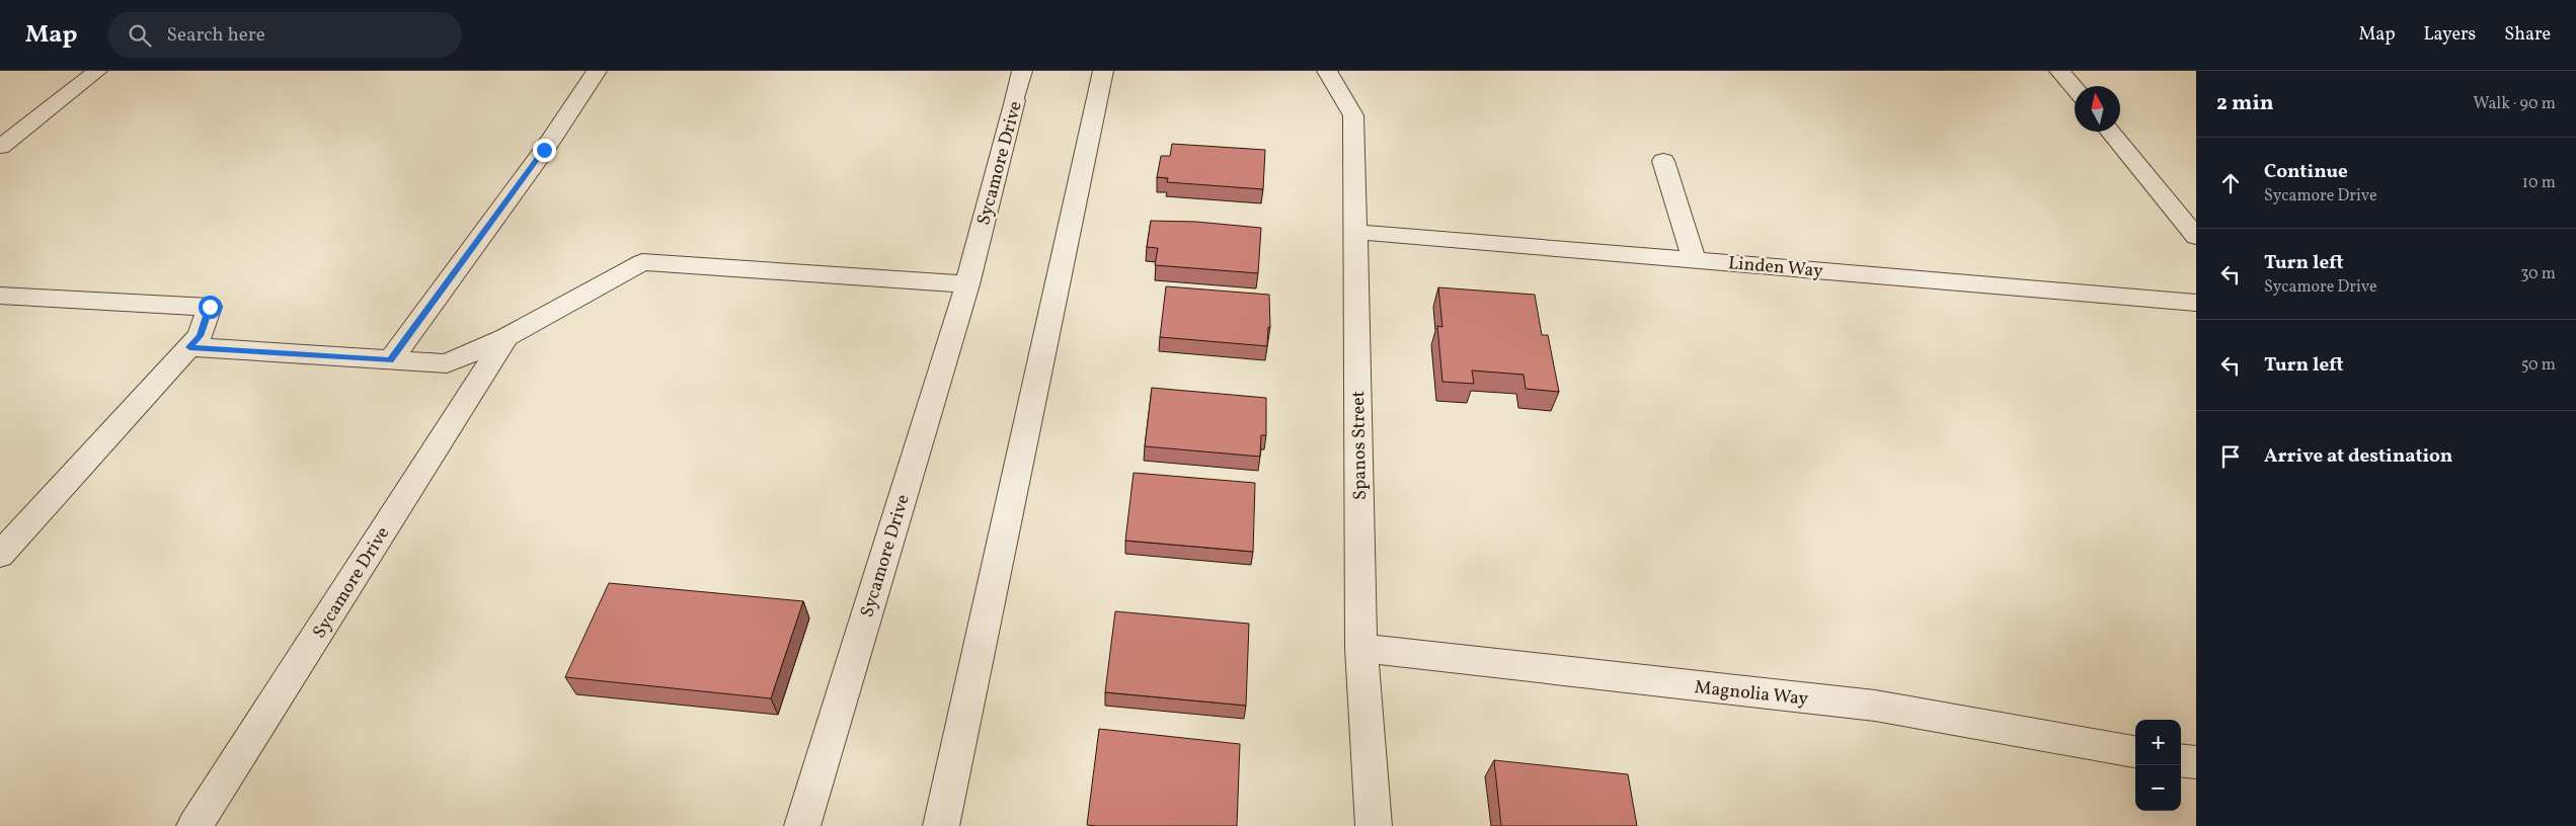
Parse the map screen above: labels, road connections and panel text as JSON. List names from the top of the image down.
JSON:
{
  "streets": {
    "street": [
      "Sycamore Drive",
      "Linden Way",
      "Spanos Street",
      "Magnolia Way"
    ]
  },
  "crossings": [
    ["Linden Way", "Spanos Street"],
    ["Spanos Street", "Magnolia Way"]
  ],
  "north": "top",
  "page": {
    "header": "Map",
    "search": "Search here",
    "nav": ["Map", "Layers", "Share"],
    "heading": ["2 min", "Walk · 90 m"],
    "list": [
      ["Continue", "Sycamore Drive", "10 m"],
      ["Turn left", "Sycamore Drive", "30 m"],
      ["Turn left", "50 m"],
      "Arrive at destination"
    ],
    "map_buttons": ["+", "−"]
  }
}
